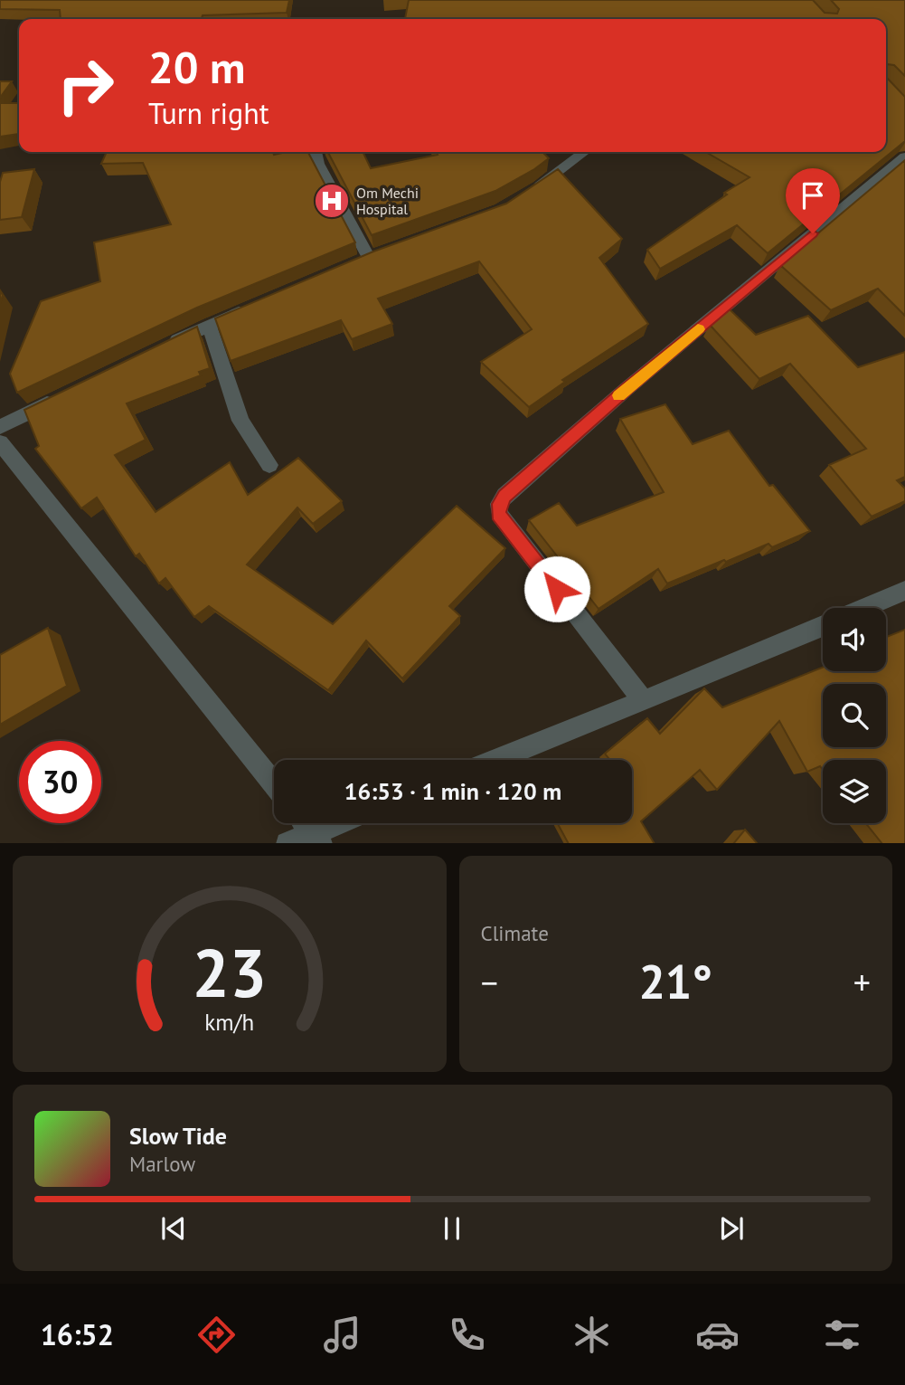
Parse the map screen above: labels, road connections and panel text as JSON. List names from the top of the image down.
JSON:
{
  "places": {
    "hospital": ["Om Mechi Hospital"]
  },
  "page": {
    "turn": ["20 m", "Turn right"],
    "limit": "30",
    "trip": "16:53 · 1 min · 120 m",
    "tile": "Climate",
    "heat": ["−", "21°", "+"],
    "song": ["Slow Tide", "Marlow"],
    "tabs": "16:52",
    "gauge": ["23", "km/h"]
  }
}
